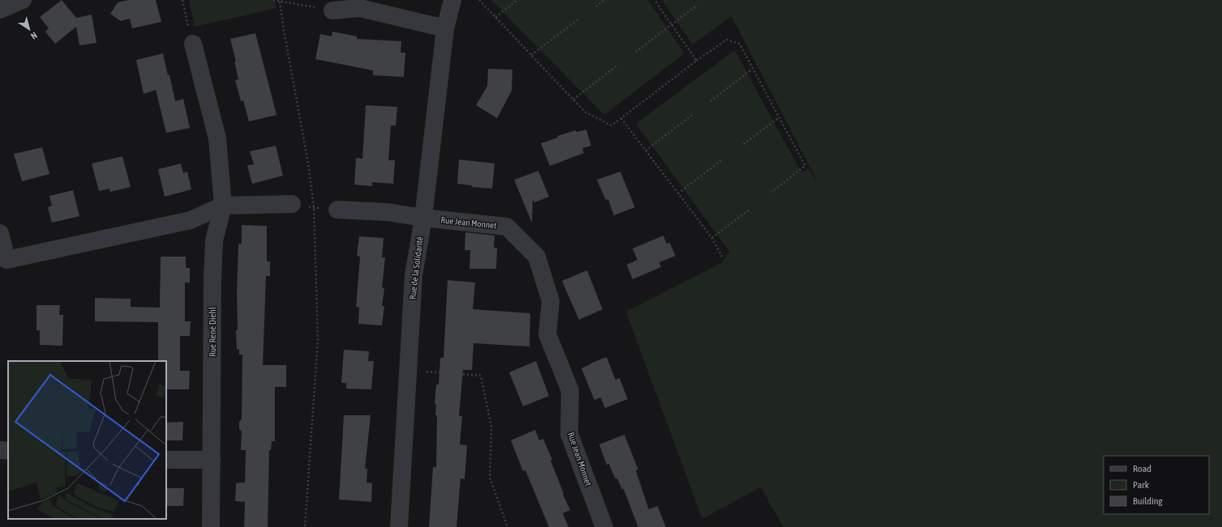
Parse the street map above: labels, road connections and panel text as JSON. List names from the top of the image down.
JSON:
{
  "streets": {
    "street": ["Rue Jean Monnet", "Rue de la Solidarité", "Rue René Diehl"]
  },
  "crossings": [
    ["Rue Jean Monnet", "Rue de la Solidarité"]
  ],
  "legend": ["Road", "Park", "Building"],
  "north": "bottom right"
}
